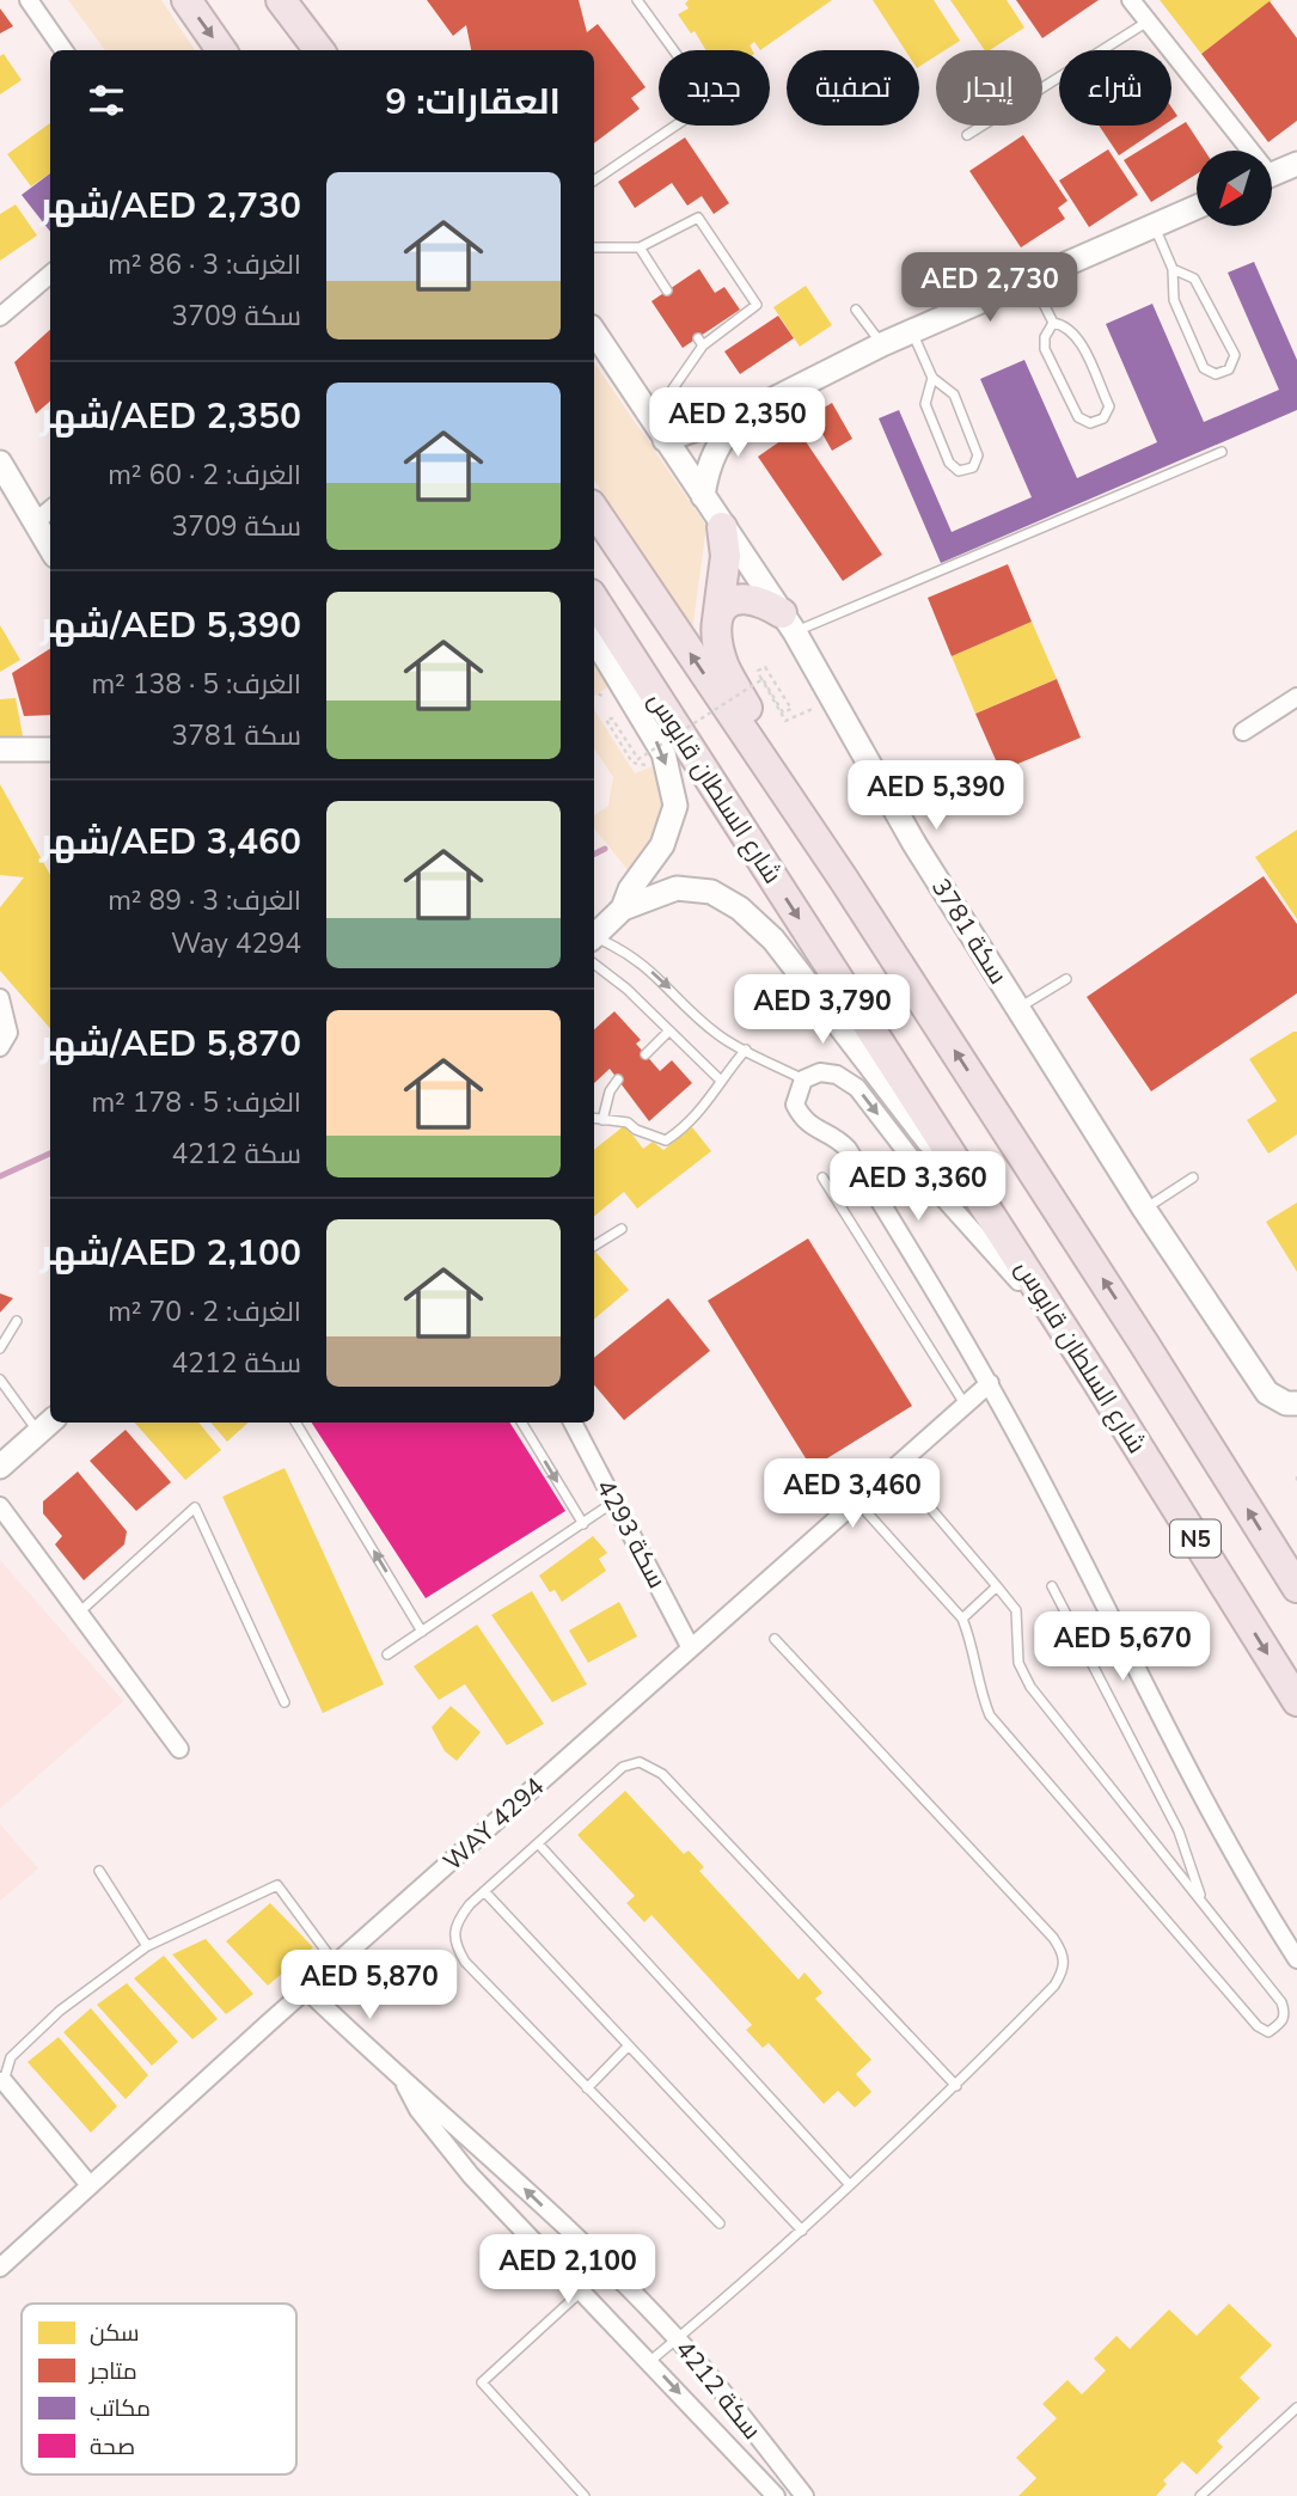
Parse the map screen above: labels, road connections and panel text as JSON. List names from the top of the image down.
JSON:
{
  "streets": {
    "highway": ["شارع السلطان قابوس", "N5"],
    "street": [
      "سكة 3781",
      "سكة 4293",
      "WAY 4294",
      "سكة 4212"
    ]
  },
  "crossings": [
    ["سكة 4293", "WAY 4294"],
    ["WAY 4294", "سكة 4212"]
  ],
  "legend": [
    "سكن",
    "متاجر",
    "مكاتب",
    "صحة"
  ],
  "north": "bottom left",
  "page": {
    "chip": [
      "شراء",
      "إيجار",
      "تصفية",
      "جديد"
    ],
    "heading": "العقارات: 9",
    "list": [
      {
        "name": "AED 2,730/شهر",
        "note": "الغرف: 3 · 86 m² · سكة 3709"
      },
      {
        "name": "AED 2,350/شهر",
        "note": "الغرف: 2 · 60 m² · سكة 3709"
      },
      {
        "name": "AED 5,390/شهر",
        "note": "الغرف: 5 · 138 m² · سكة 3781"
      },
      {
        "name": "AED 3,460/شهر",
        "note": "الغرف: 3 · 89 m² · Way 4294"
      },
      {
        "name": "AED 5,870/شهر",
        "note": "الغرف: 5 · 178 m² · سكة 4212"
      },
      {
        "name": "AED 2,100/شهر",
        "note": "الغرف: 2 · 70 m² · سكة 4212"
      }
    ],
    "price": [
      "AED 2,730",
      "AED 2,350",
      "AED 5,390",
      "AED 3,790",
      "AED 3,360",
      "AED 3,460",
      "AED 5,670",
      "AED 5,870",
      "AED 2,100"
    ]
  }
}
